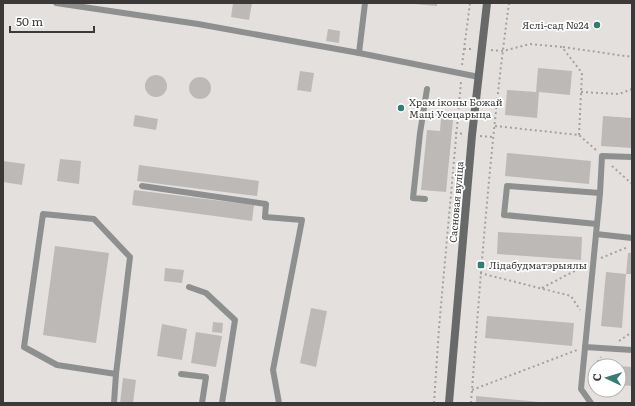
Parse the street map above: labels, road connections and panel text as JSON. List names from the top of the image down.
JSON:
{
  "streets": {
    "street": ["Сасновая вуліца"]
  },
  "places": {
    "other": ["Яслі-сад №24", "Храм іконы Божай Маці Усецарыца"],
    "transit": ["Лідабудматэрыялы"]
  },
  "scale_bar": "50 m",
  "north": "left"
}
